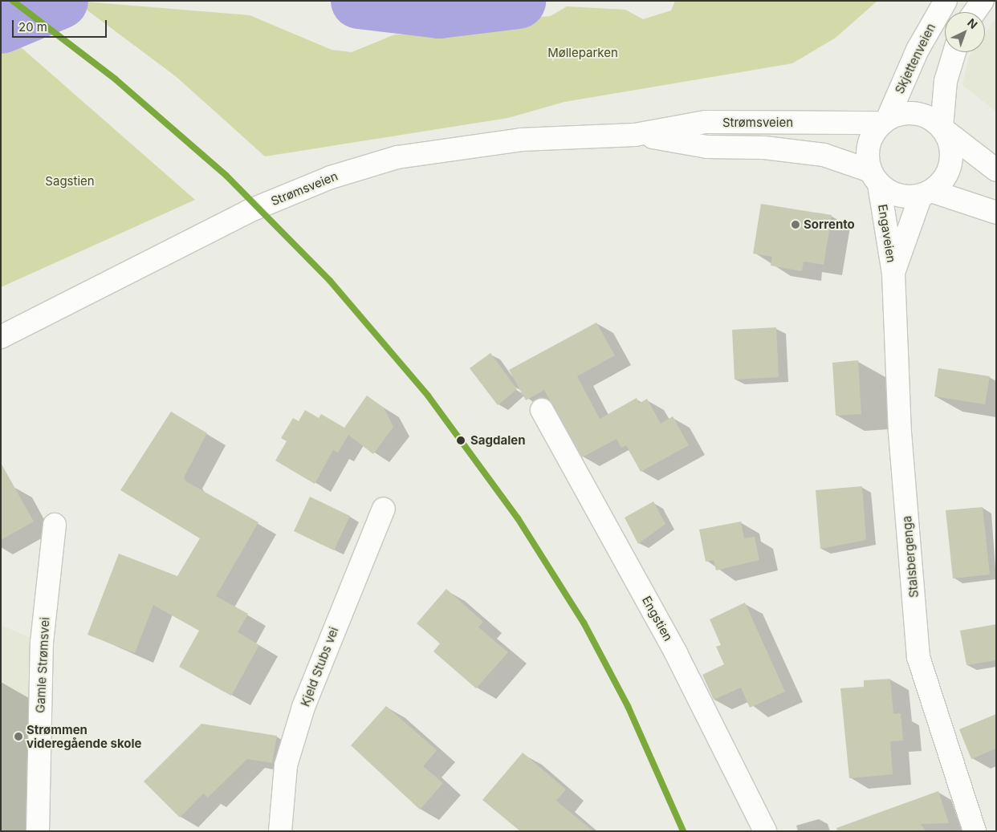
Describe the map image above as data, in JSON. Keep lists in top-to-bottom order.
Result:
{
  "streets": {
    "street": [
      "Skjettenveien",
      "Strømsveien",
      "Engaveien",
      "Stalsbergenga",
      "Engstien",
      "Gamle Strømsvei",
      "Kjeld Stubs vei"
    ]
  },
  "crossings": [
    ["Skjettenveien", "Strømsveien"],
    ["Skjettenveien", "Engaveien"],
    ["Strømsveien", "Engaveien"],
    ["Engaveien", "Stalsbergenga"]
  ],
  "parks": ["Mølleparken", "Sagstien"],
  "places": ["Sorrento", "Sagdalen", "Strømmen videregående skole"],
  "scale_bar": "20 m",
  "north": "top right"
}
